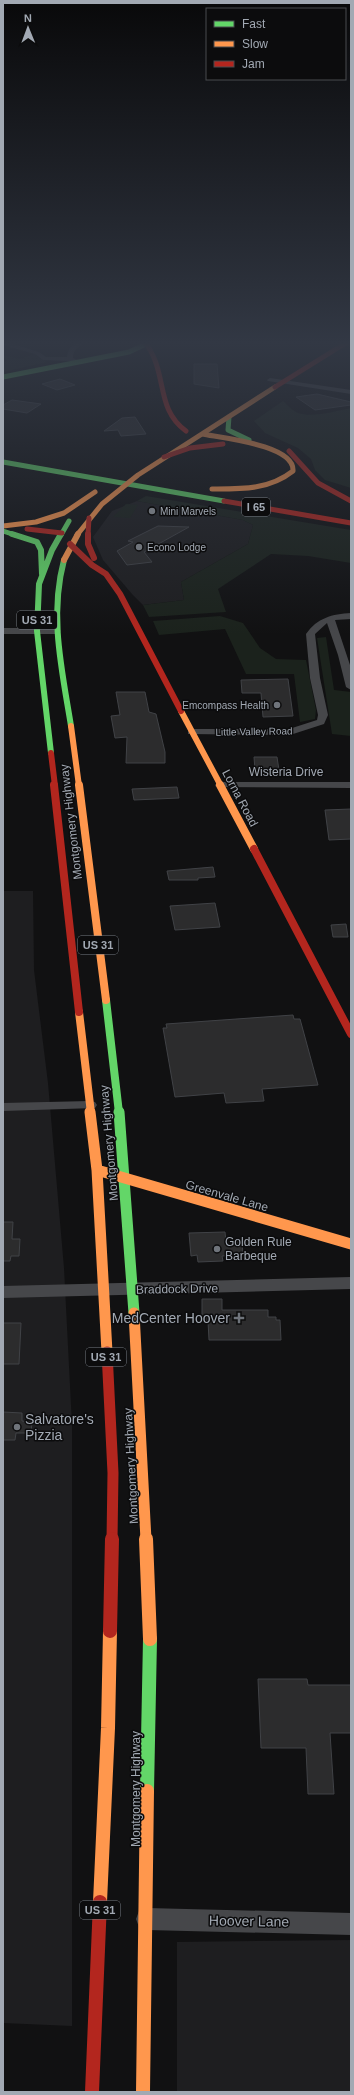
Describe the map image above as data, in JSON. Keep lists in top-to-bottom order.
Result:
{
  "streets": {
    "main road": [
      "I 65",
      "US 31",
      "Lorna Road",
      "Montgomery Highway",
      "Greenvale Lane"
    ],
    "street": [
      "Little Valley Road",
      "Wisteria Drive",
      "Braddock Drive",
      "Hoover Lane"
    ]
  },
  "crossings": [
    ["Little Valley Road", "Lorna Road"],
    ["Wisteria Drive", "Lorna Road"],
    ["Lorna Road", "Montgomery Highway"],
    ["Montgomery Highway", "Greenvale Lane"],
    ["Montgomery Highway", "Braddock Drive"],
    ["Montgomery Highway", "Hoover Lane"]
  ],
  "places": {
    "other": [
      "Mini Marvels",
      "Econo Lodge",
      "Emcompass Health",
      "Golden Rule Barbeque",
      "Salvatore's Pizzia"
    ],
    "health": ["MedCenter Hoover"]
  },
  "legend": ["Fast", "Slow", "Jam"],
  "north": "top"
}
